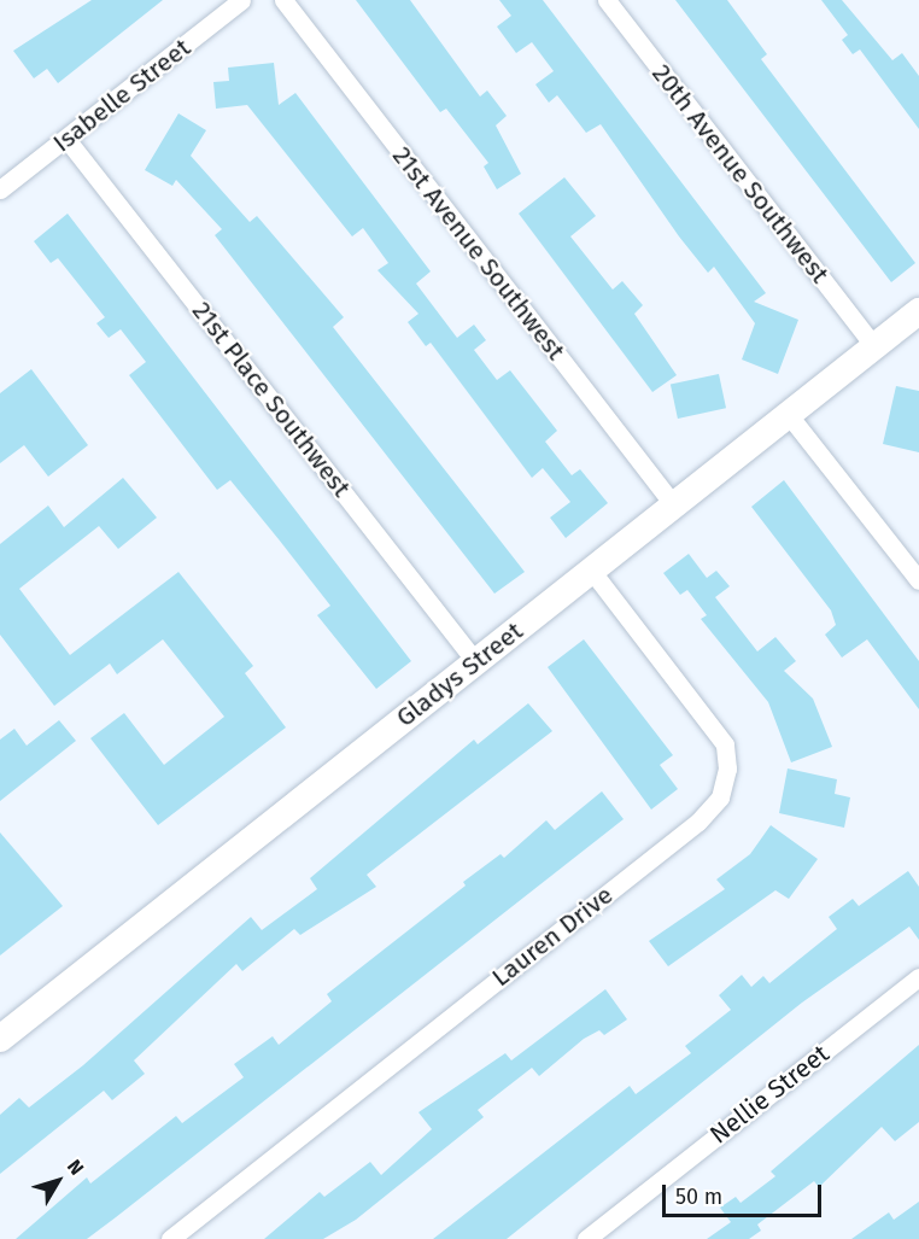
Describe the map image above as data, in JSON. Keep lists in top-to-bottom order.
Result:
{
  "streets": {
    "street": [
      "Isabelle Street",
      "20th Avenue Southwest",
      "21st Avenue Southwest",
      "21st Place Southwest",
      "Gladys Street",
      "Lauren Drive",
      "Nellie Street"
    ]
  },
  "crossings": [
    ["Isabelle Street", "21st Place Southwest"],
    ["20th Avenue Southwest", "Gladys Street"],
    ["21st Avenue Southwest", "Gladys Street"],
    ["21st Place Southwest", "Gladys Street"],
    ["Gladys Street", "Lauren Drive"]
  ],
  "scale_bar": "50 m",
  "north": "top right"
}
